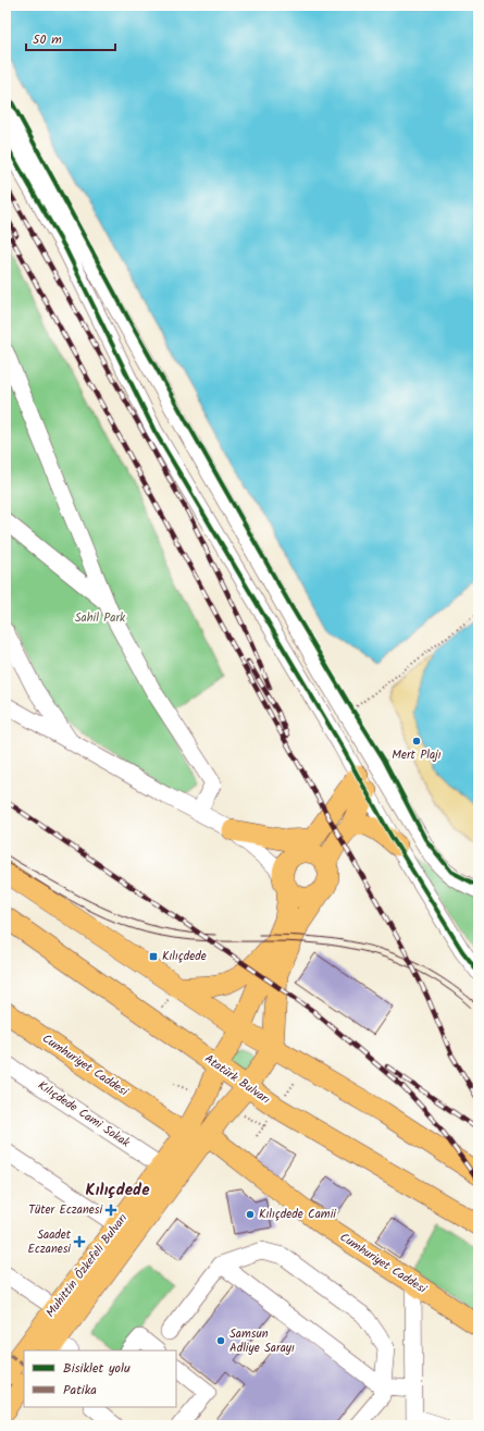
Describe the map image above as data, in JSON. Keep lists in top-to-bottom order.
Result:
{
  "streets": {
    "main road": ["Cumhuriyet Caddesi", "Atatürk Bulvarı", "Muhittin Özkefeli Bulvarı"],
    "street": ["Kılıçdede Cami Sokak"]
  },
  "crossings": [
    ["Cumhuriyet Caddesi", "Muhittin Özkefeli Bulvarı"],
    ["Atatürk Bulvarı", "Muhittin Özkefeli Bulvarı"],
    ["Kılıçdede Cami Sokak", "Muhittin Özkefeli Bulvarı"]
  ],
  "districts": ["Kılıçdede"],
  "parks": ["Sahil Park"],
  "places": {
    "other": ["Mert Plajı", "Kılıçdede Camii", "Samsun Adliye Sarayı"],
    "transit": ["Kılıçdede"],
    "health": ["Tüter Eczanesi", "Saadet Eczanesi"]
  },
  "legend": ["Bisiklet yolu", "Patika"],
  "scale_bar": "50 m"
}
